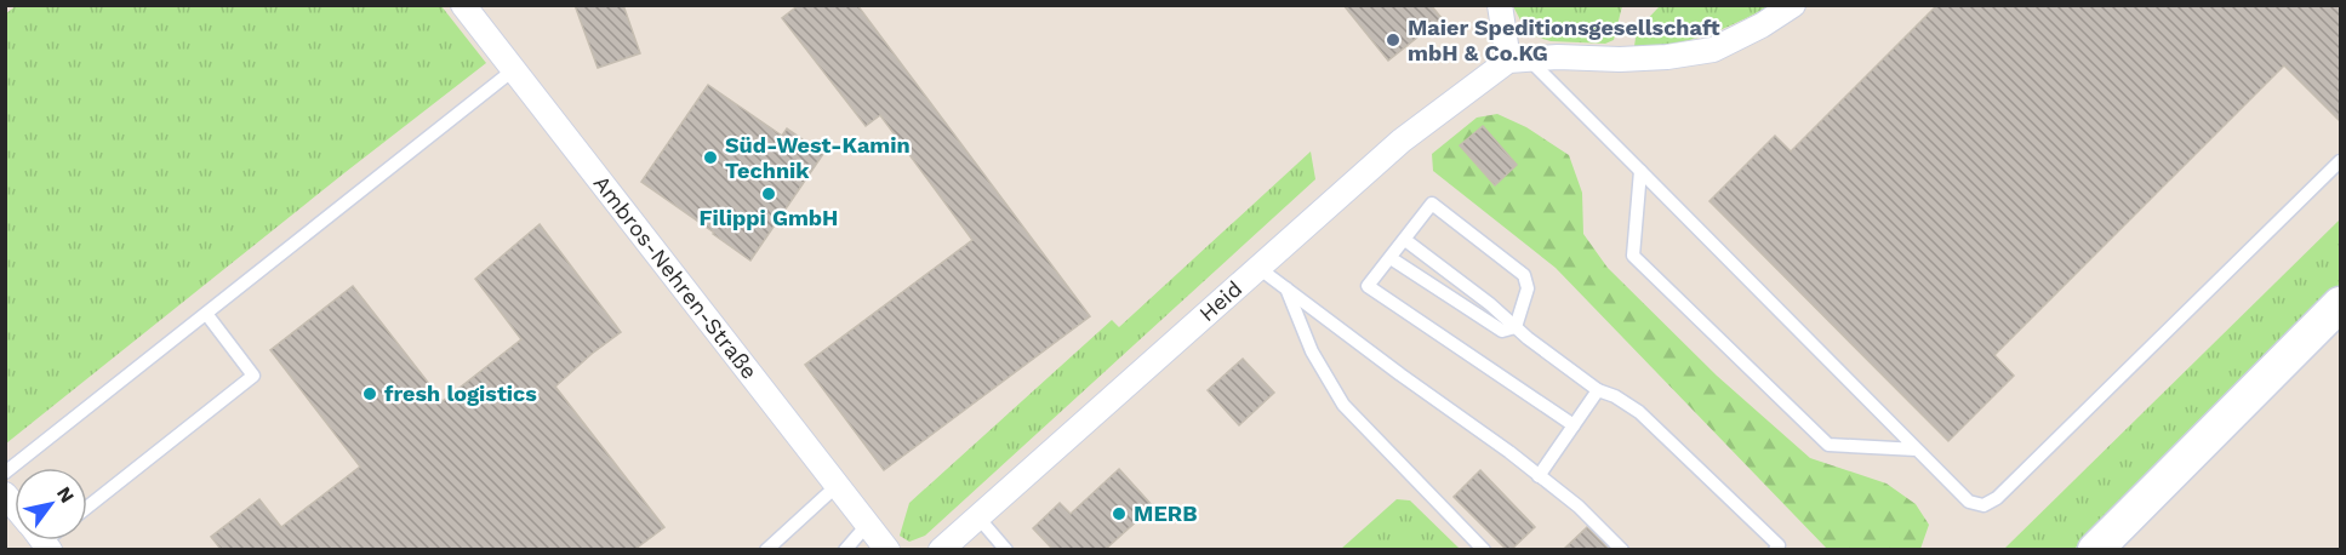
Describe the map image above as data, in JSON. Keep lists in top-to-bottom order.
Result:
{
  "streets": {
    "street": ["Ambros-Nehren-Straße", "Heid"]
  },
  "places": [
    "Maier Speditionsgesellschaft mbH & Co.KG",
    "Süd-West-Kamin Technik",
    "Filippi GmbH",
    "fresh logistics",
    "MERB"
  ],
  "north": "top right"
}
